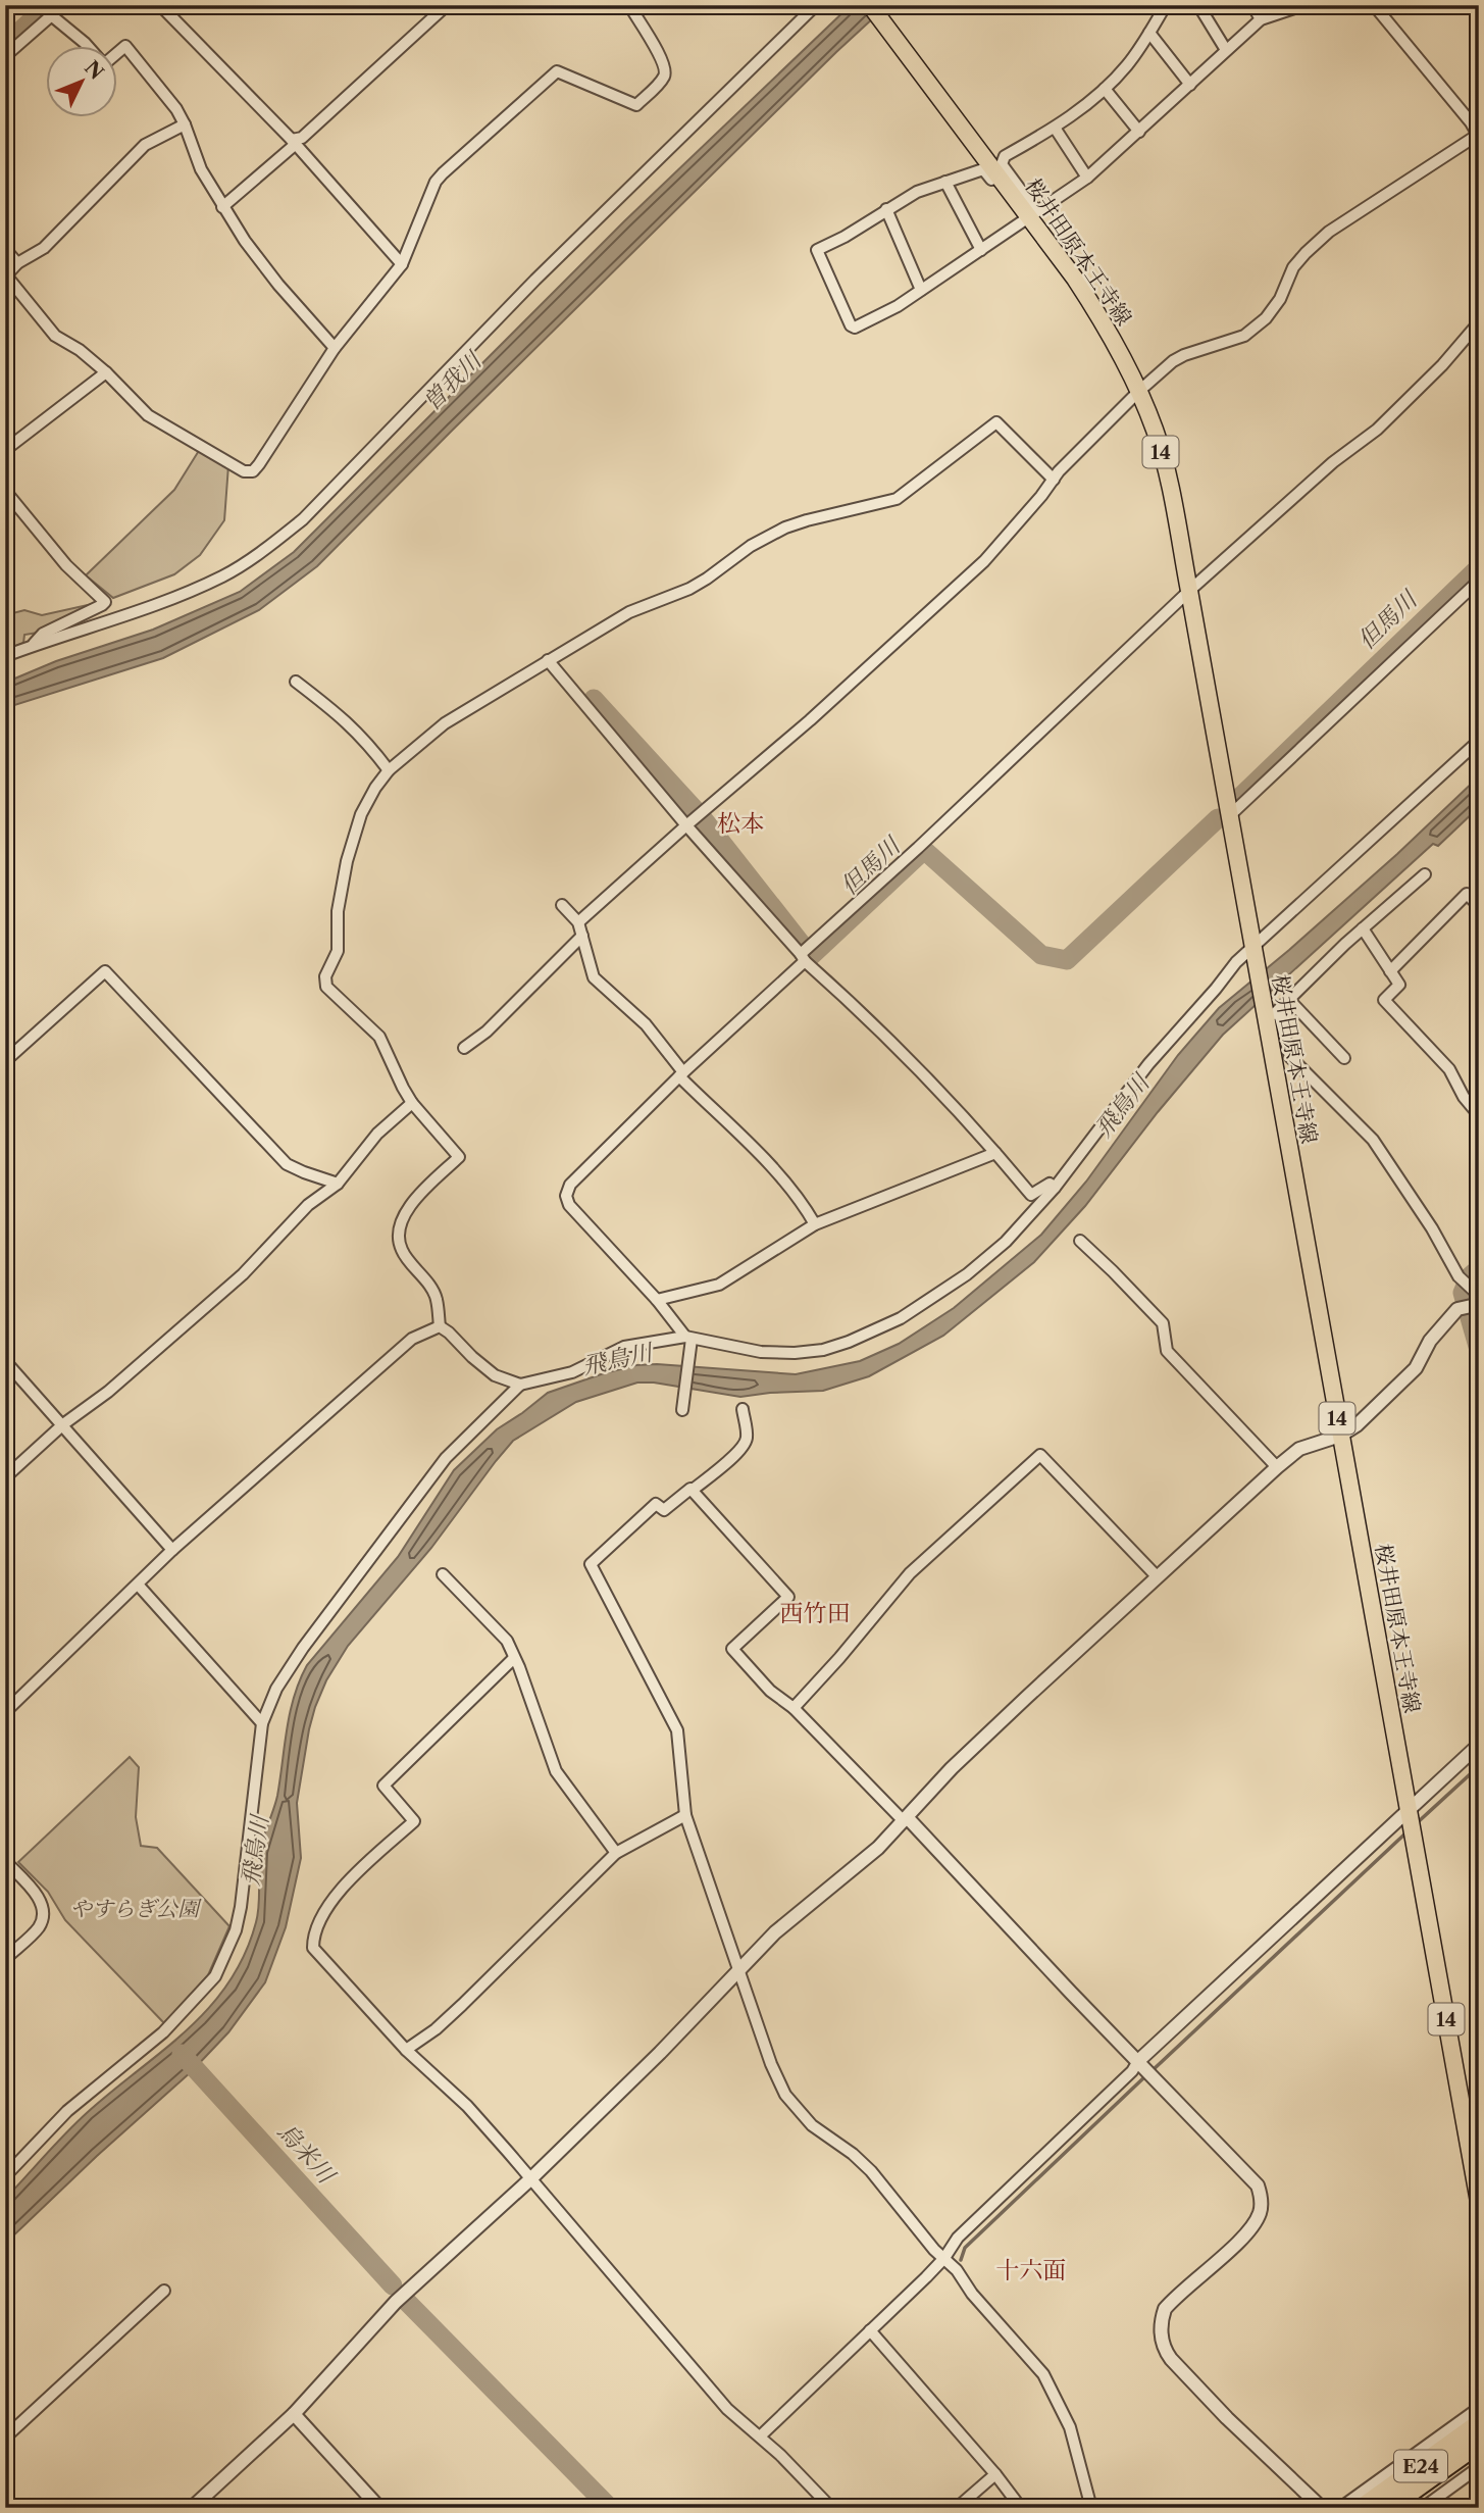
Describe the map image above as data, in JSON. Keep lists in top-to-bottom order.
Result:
{
  "streets": {
    "highway": ["E24"],
    "main road": ["桜井田原本王寺線", "14"]
  },
  "districts": ["松本", "西竹田", "十六面"],
  "water": [
    "曽我川",
    "但馬川",
    "飛鳥川",
    "烏米川"
  ],
  "parks": ["やすらぎ公園"],
  "north": "top right"
}
